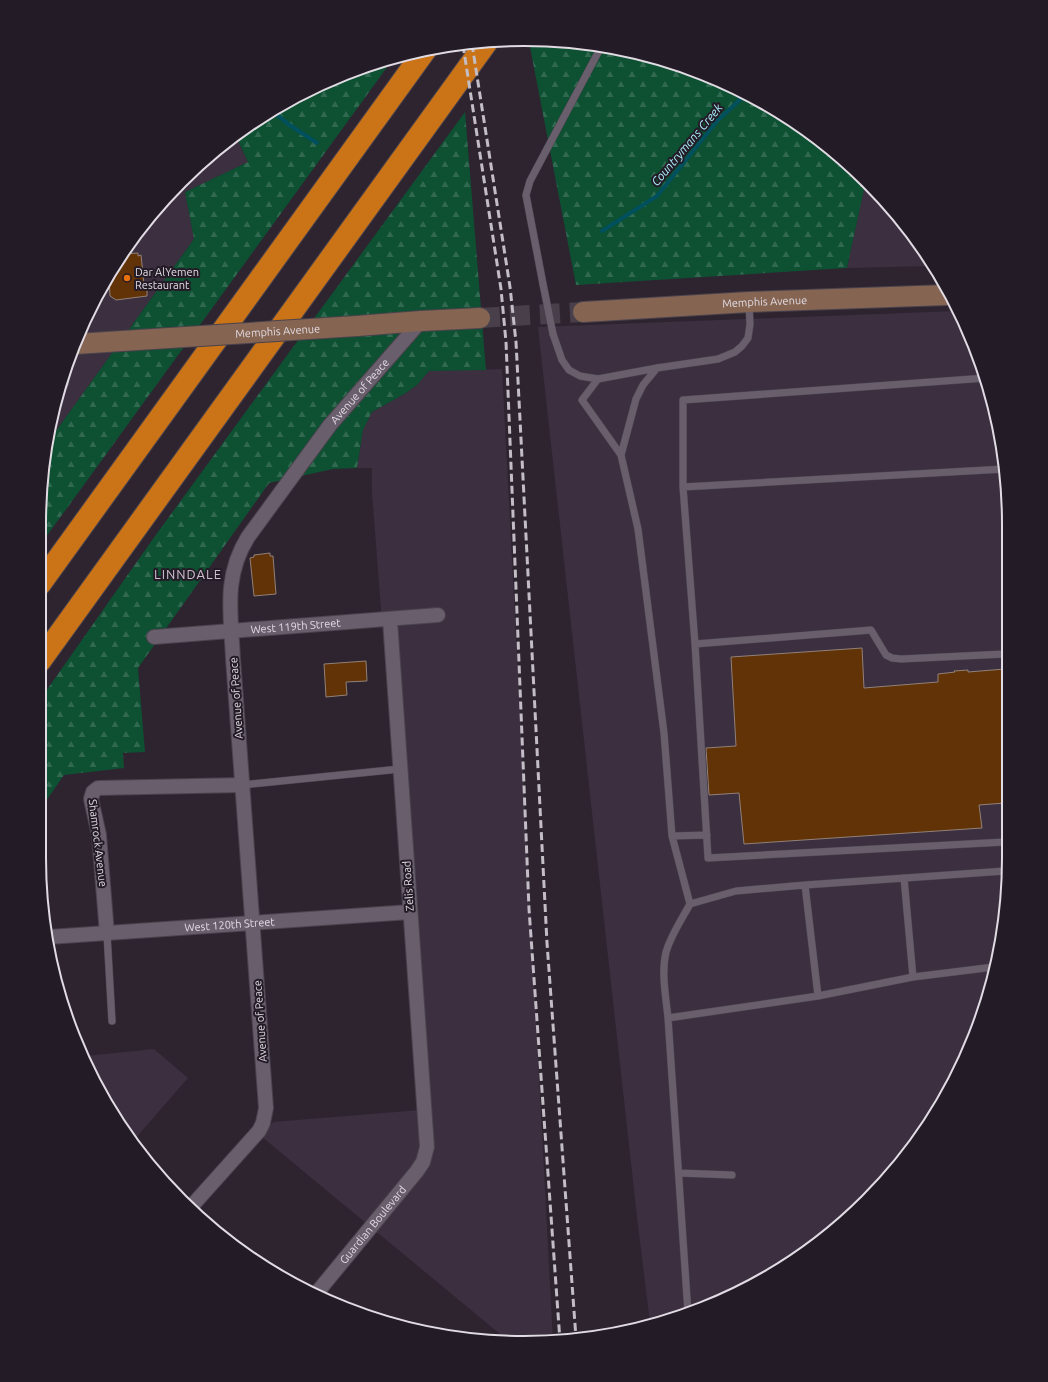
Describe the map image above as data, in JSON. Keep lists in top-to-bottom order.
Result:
{
  "streets": {
    "main road": ["Memphis Avenue"],
    "street": [
      "Avenue of Peace",
      "West 119th Street",
      "Shamrock Avenue",
      "Zelis Road",
      "West 120th Street",
      "Guardian Boulevard"
    ]
  },
  "crossings": [
    ["Memphis Avenue", "Avenue of Peace"],
    ["Avenue of Peace", "West 119th Street"],
    ["Avenue of Peace", "Shamrock Avenue"],
    ["Avenue of Peace", "West 120th Street"],
    ["West 119th Street", "Zelis Road"],
    ["Shamrock Avenue", "West 120th Street"],
    ["Zelis Road", "West 120th Street"],
    ["Zelis Road", "Guardian Boulevard"]
  ],
  "districts": ["LINNDALE"],
  "water": ["Countrymans Creek"],
  "places": ["Dar AlYemen Restaurant"]
}
